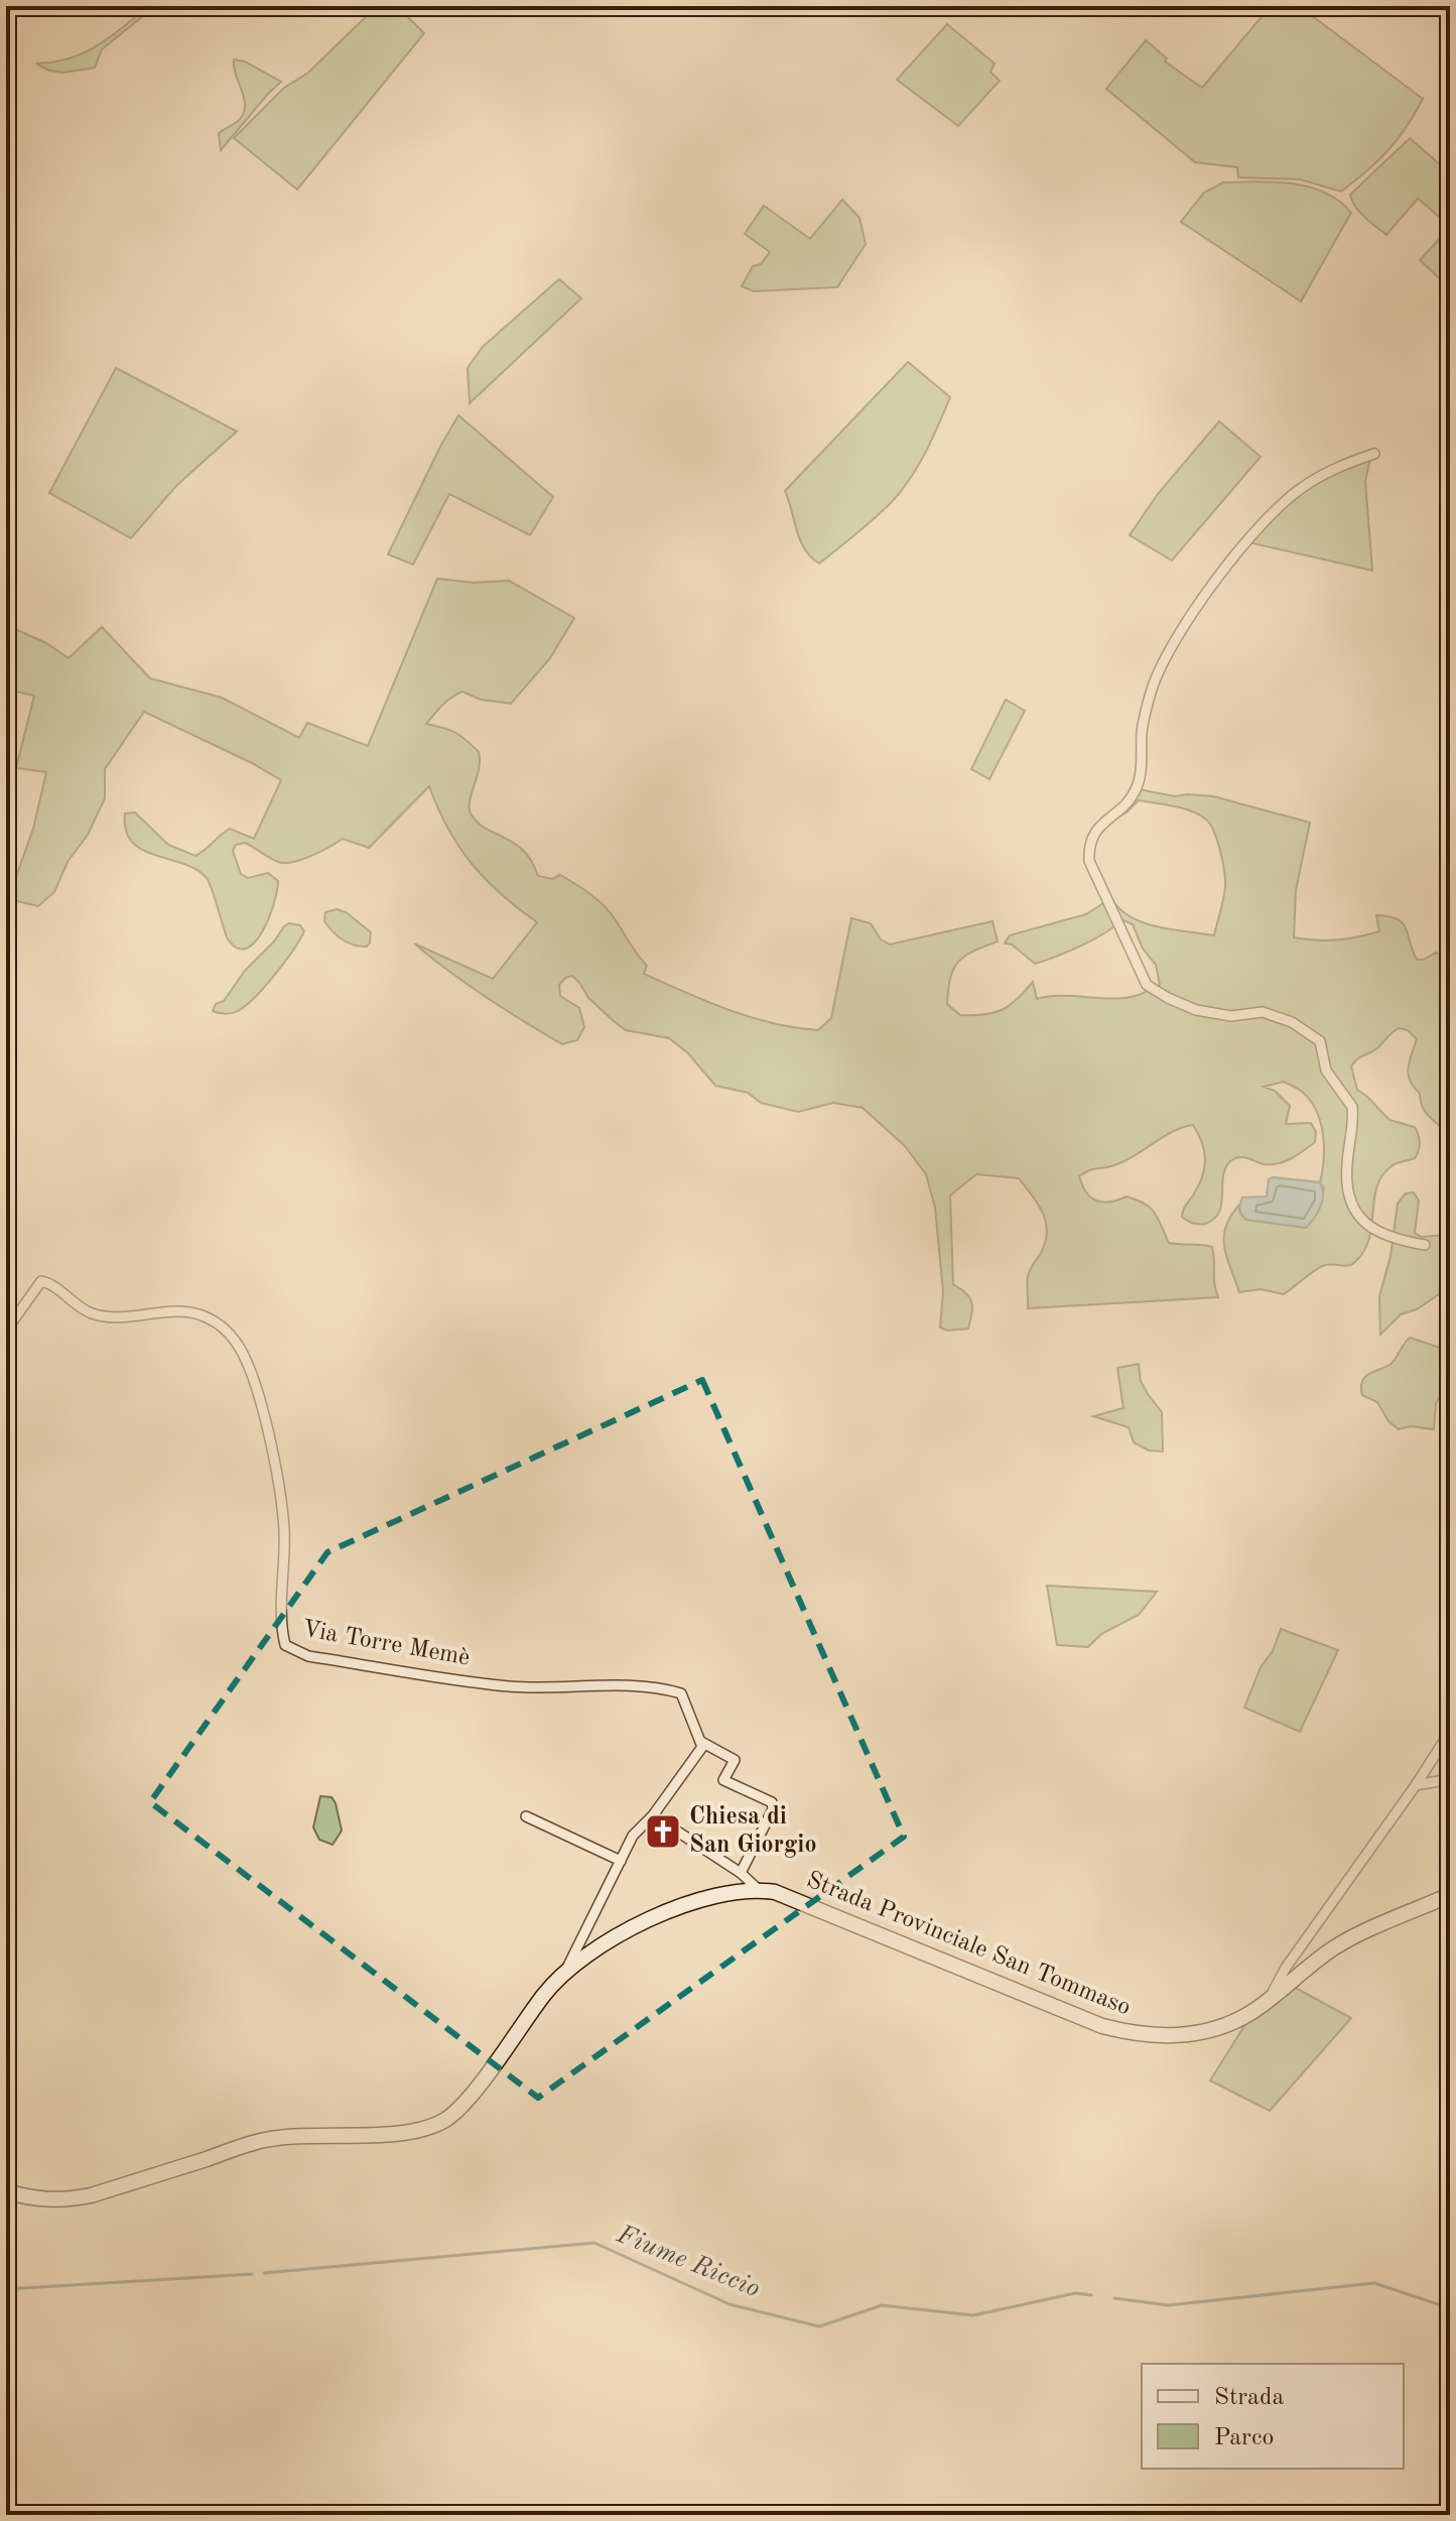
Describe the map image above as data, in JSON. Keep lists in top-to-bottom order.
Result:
{
  "streets": {
    "street": ["Via Torre Memè", "Strada Provinciale San Tommaso"]
  },
  "water": ["Fiume Riccio"],
  "places": {
    "church": ["Chiesa di San Giorgio"]
  },
  "legend": ["Strada", "Parco"]
}
